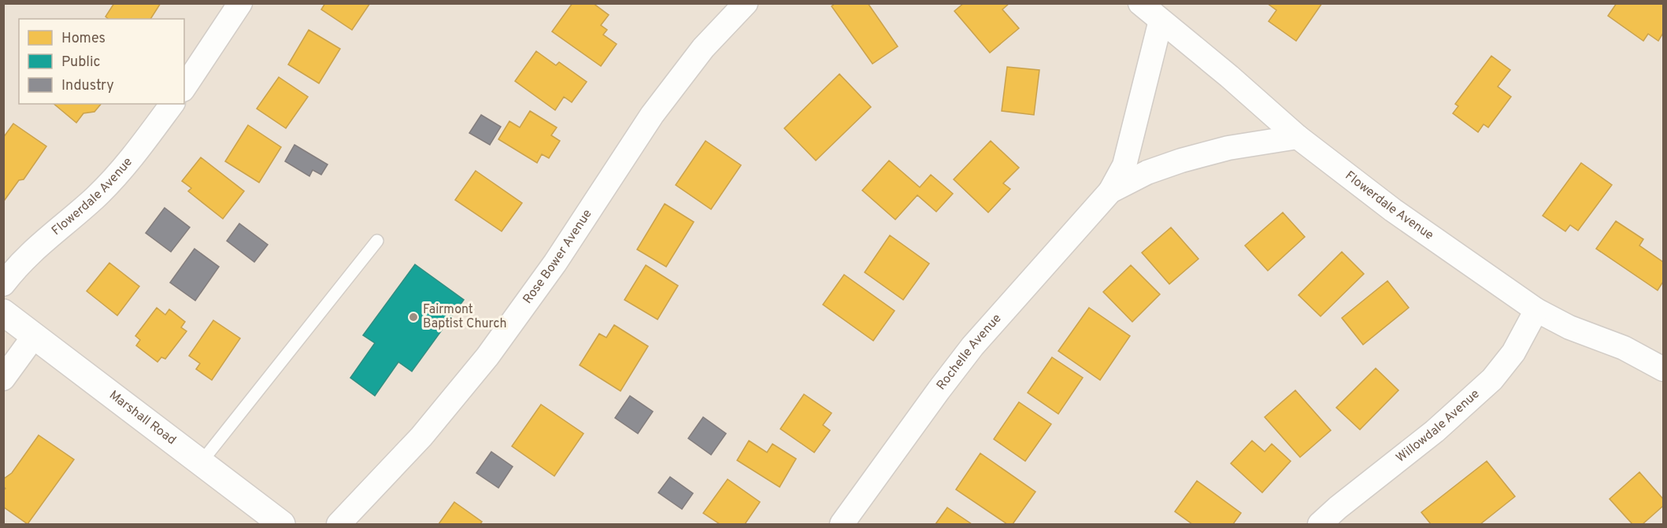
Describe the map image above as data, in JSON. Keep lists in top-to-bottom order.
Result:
{
  "streets": {
    "street": [
      "Flowerdale Avenue",
      "Rose Bower Avenue",
      "Rochelle Avenue",
      "Marshall Road",
      "Willowdale Avenue"
    ]
  },
  "crossings": [
    ["Flowerdale Avenue", "Rochelle Avenue"],
    ["Flowerdale Avenue", "Willowdale Avenue"]
  ],
  "places": ["Fairmont Baptist Church"],
  "legend": ["Homes", "Public", "Industry"]
}
